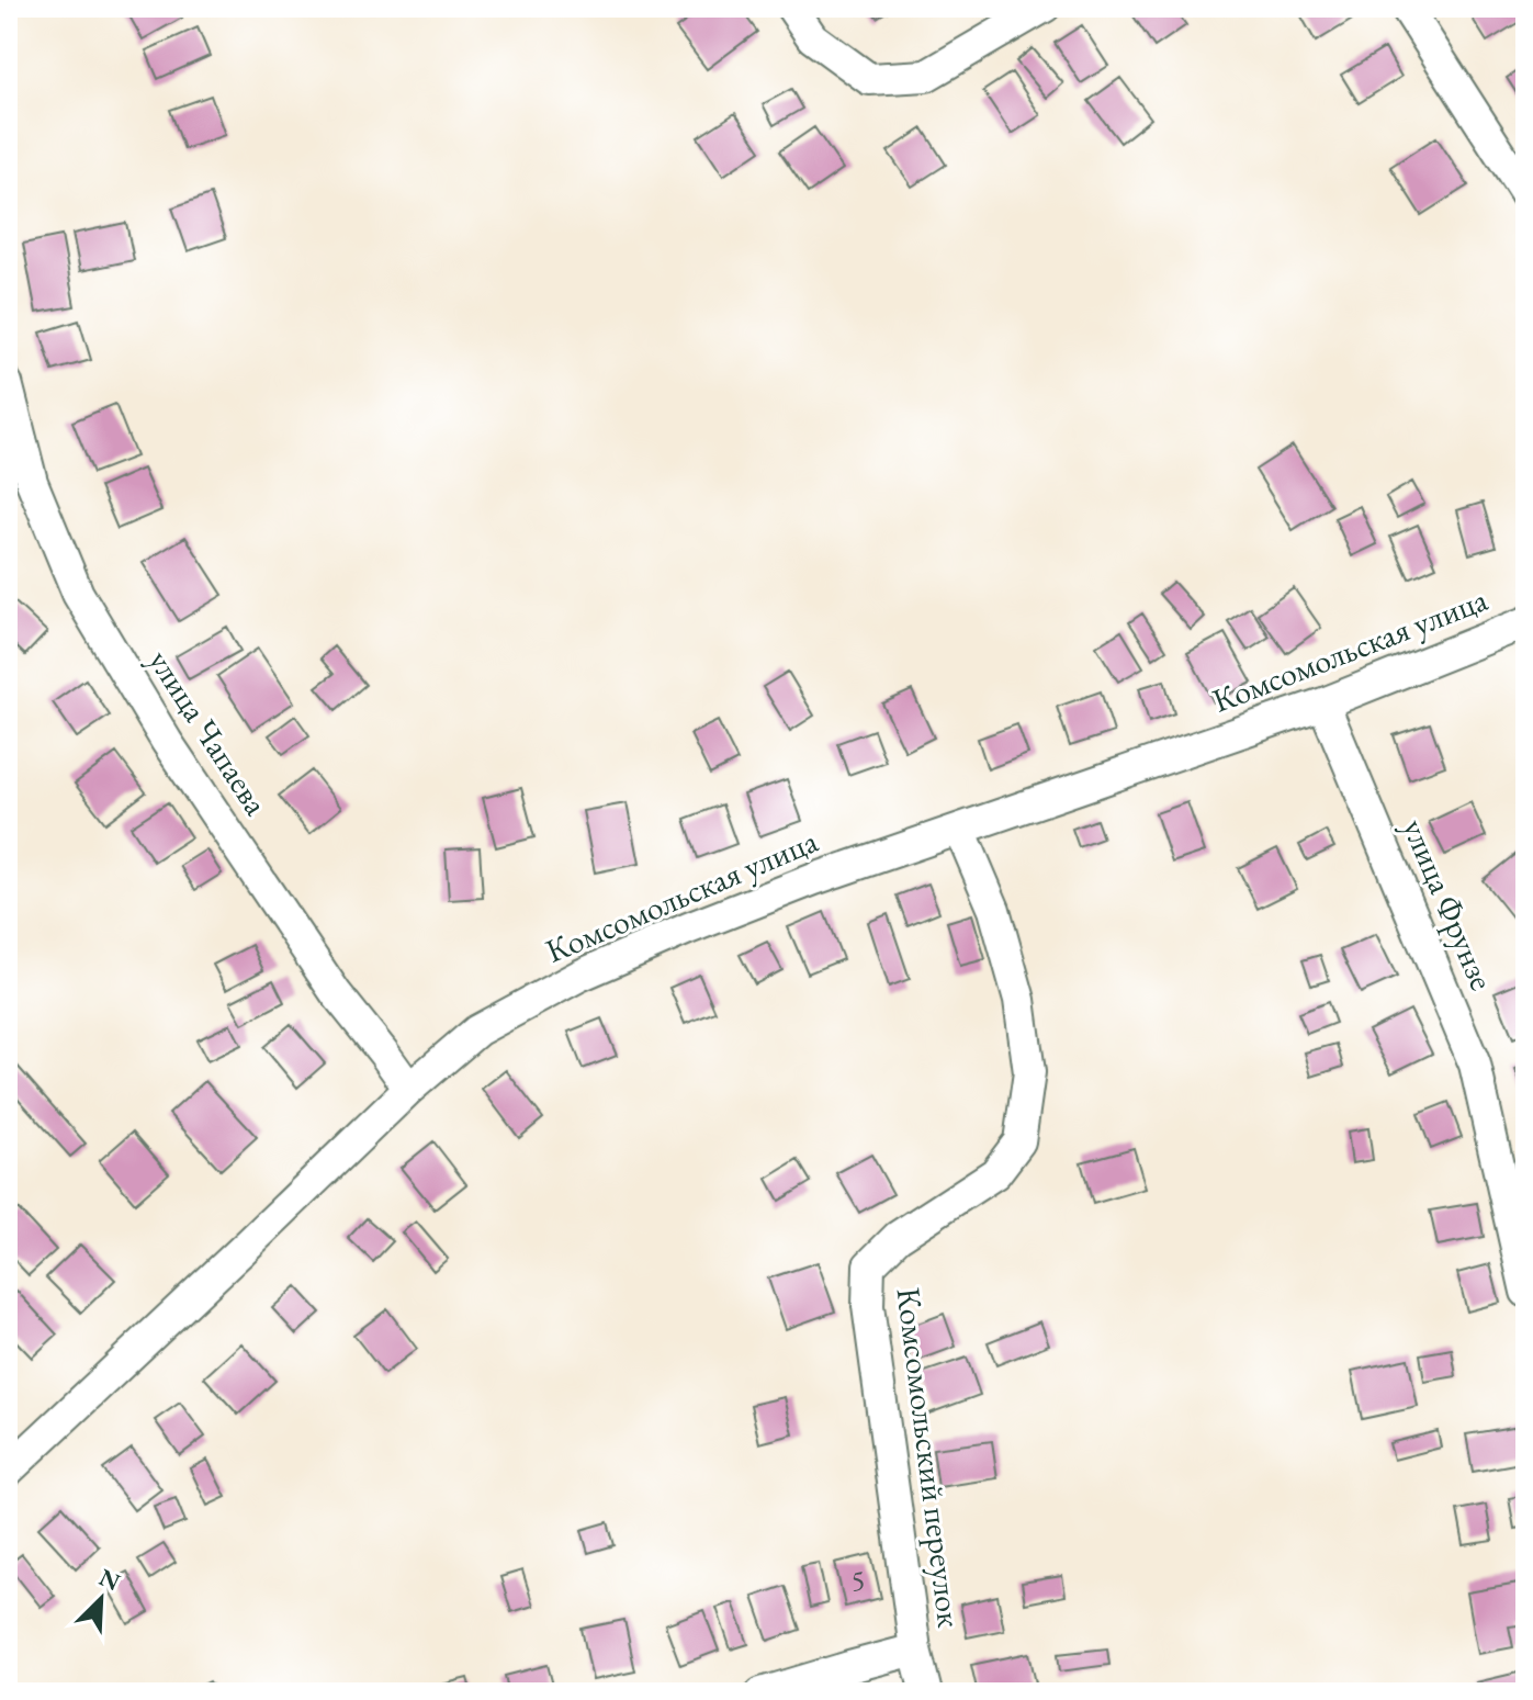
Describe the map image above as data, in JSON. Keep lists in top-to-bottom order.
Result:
{
  "streets": {
    "street": [
      "Комсомольская улица",
      "улица Чапаева",
      "улица Фрунзе",
      "Комсомольский переулок"
    ]
  },
  "crossings": [
    ["Комсомольская улица", "улица Чапаева"],
    ["Комсомольская улица", "улица Фрунзе"],
    ["Комсомольская улица", "Комсомольский переулок"]
  ],
  "house_numbers": ["5"],
  "north": "top right"
}
